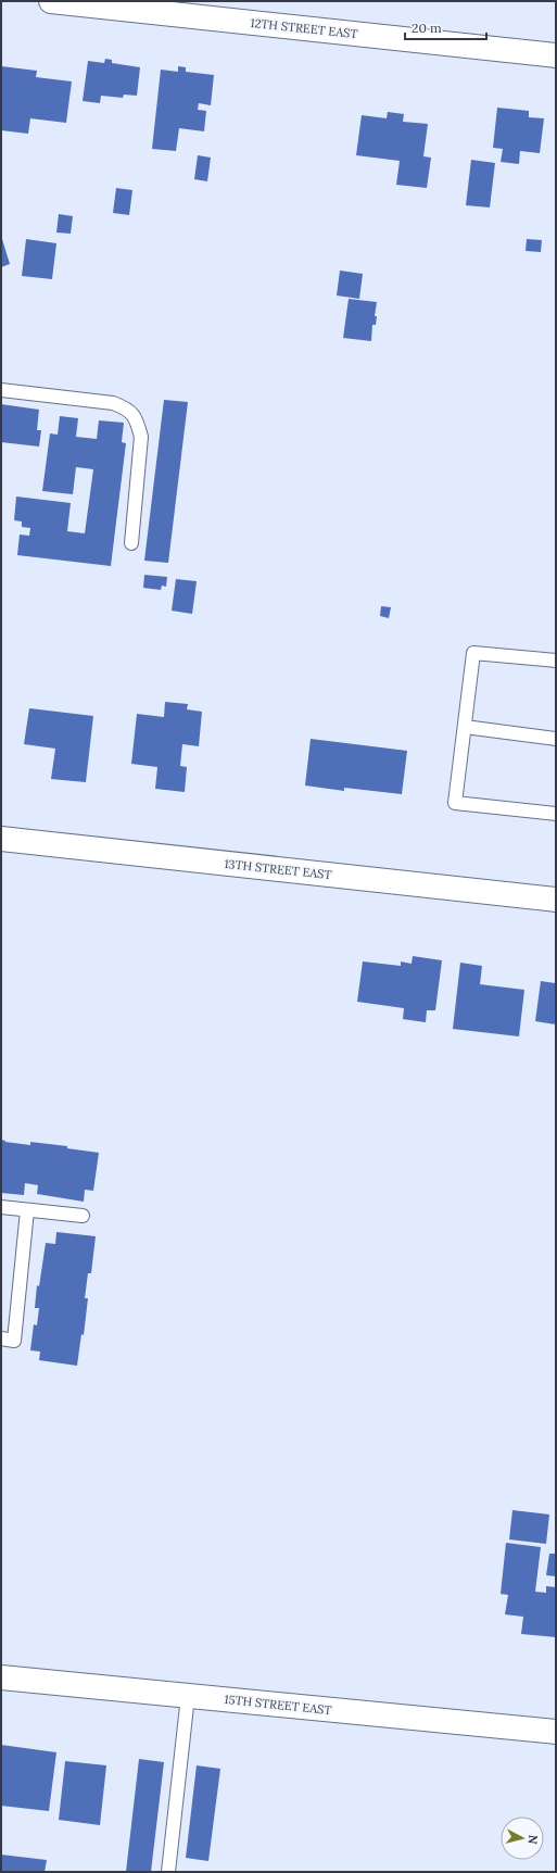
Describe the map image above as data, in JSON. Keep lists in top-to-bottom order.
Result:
{
  "streets": {
    "street": ["12TH STREET EAST", "13TH STREET EAST", "15TH STREET EAST"]
  },
  "scale_bar": "20 m",
  "north": "right"
}
